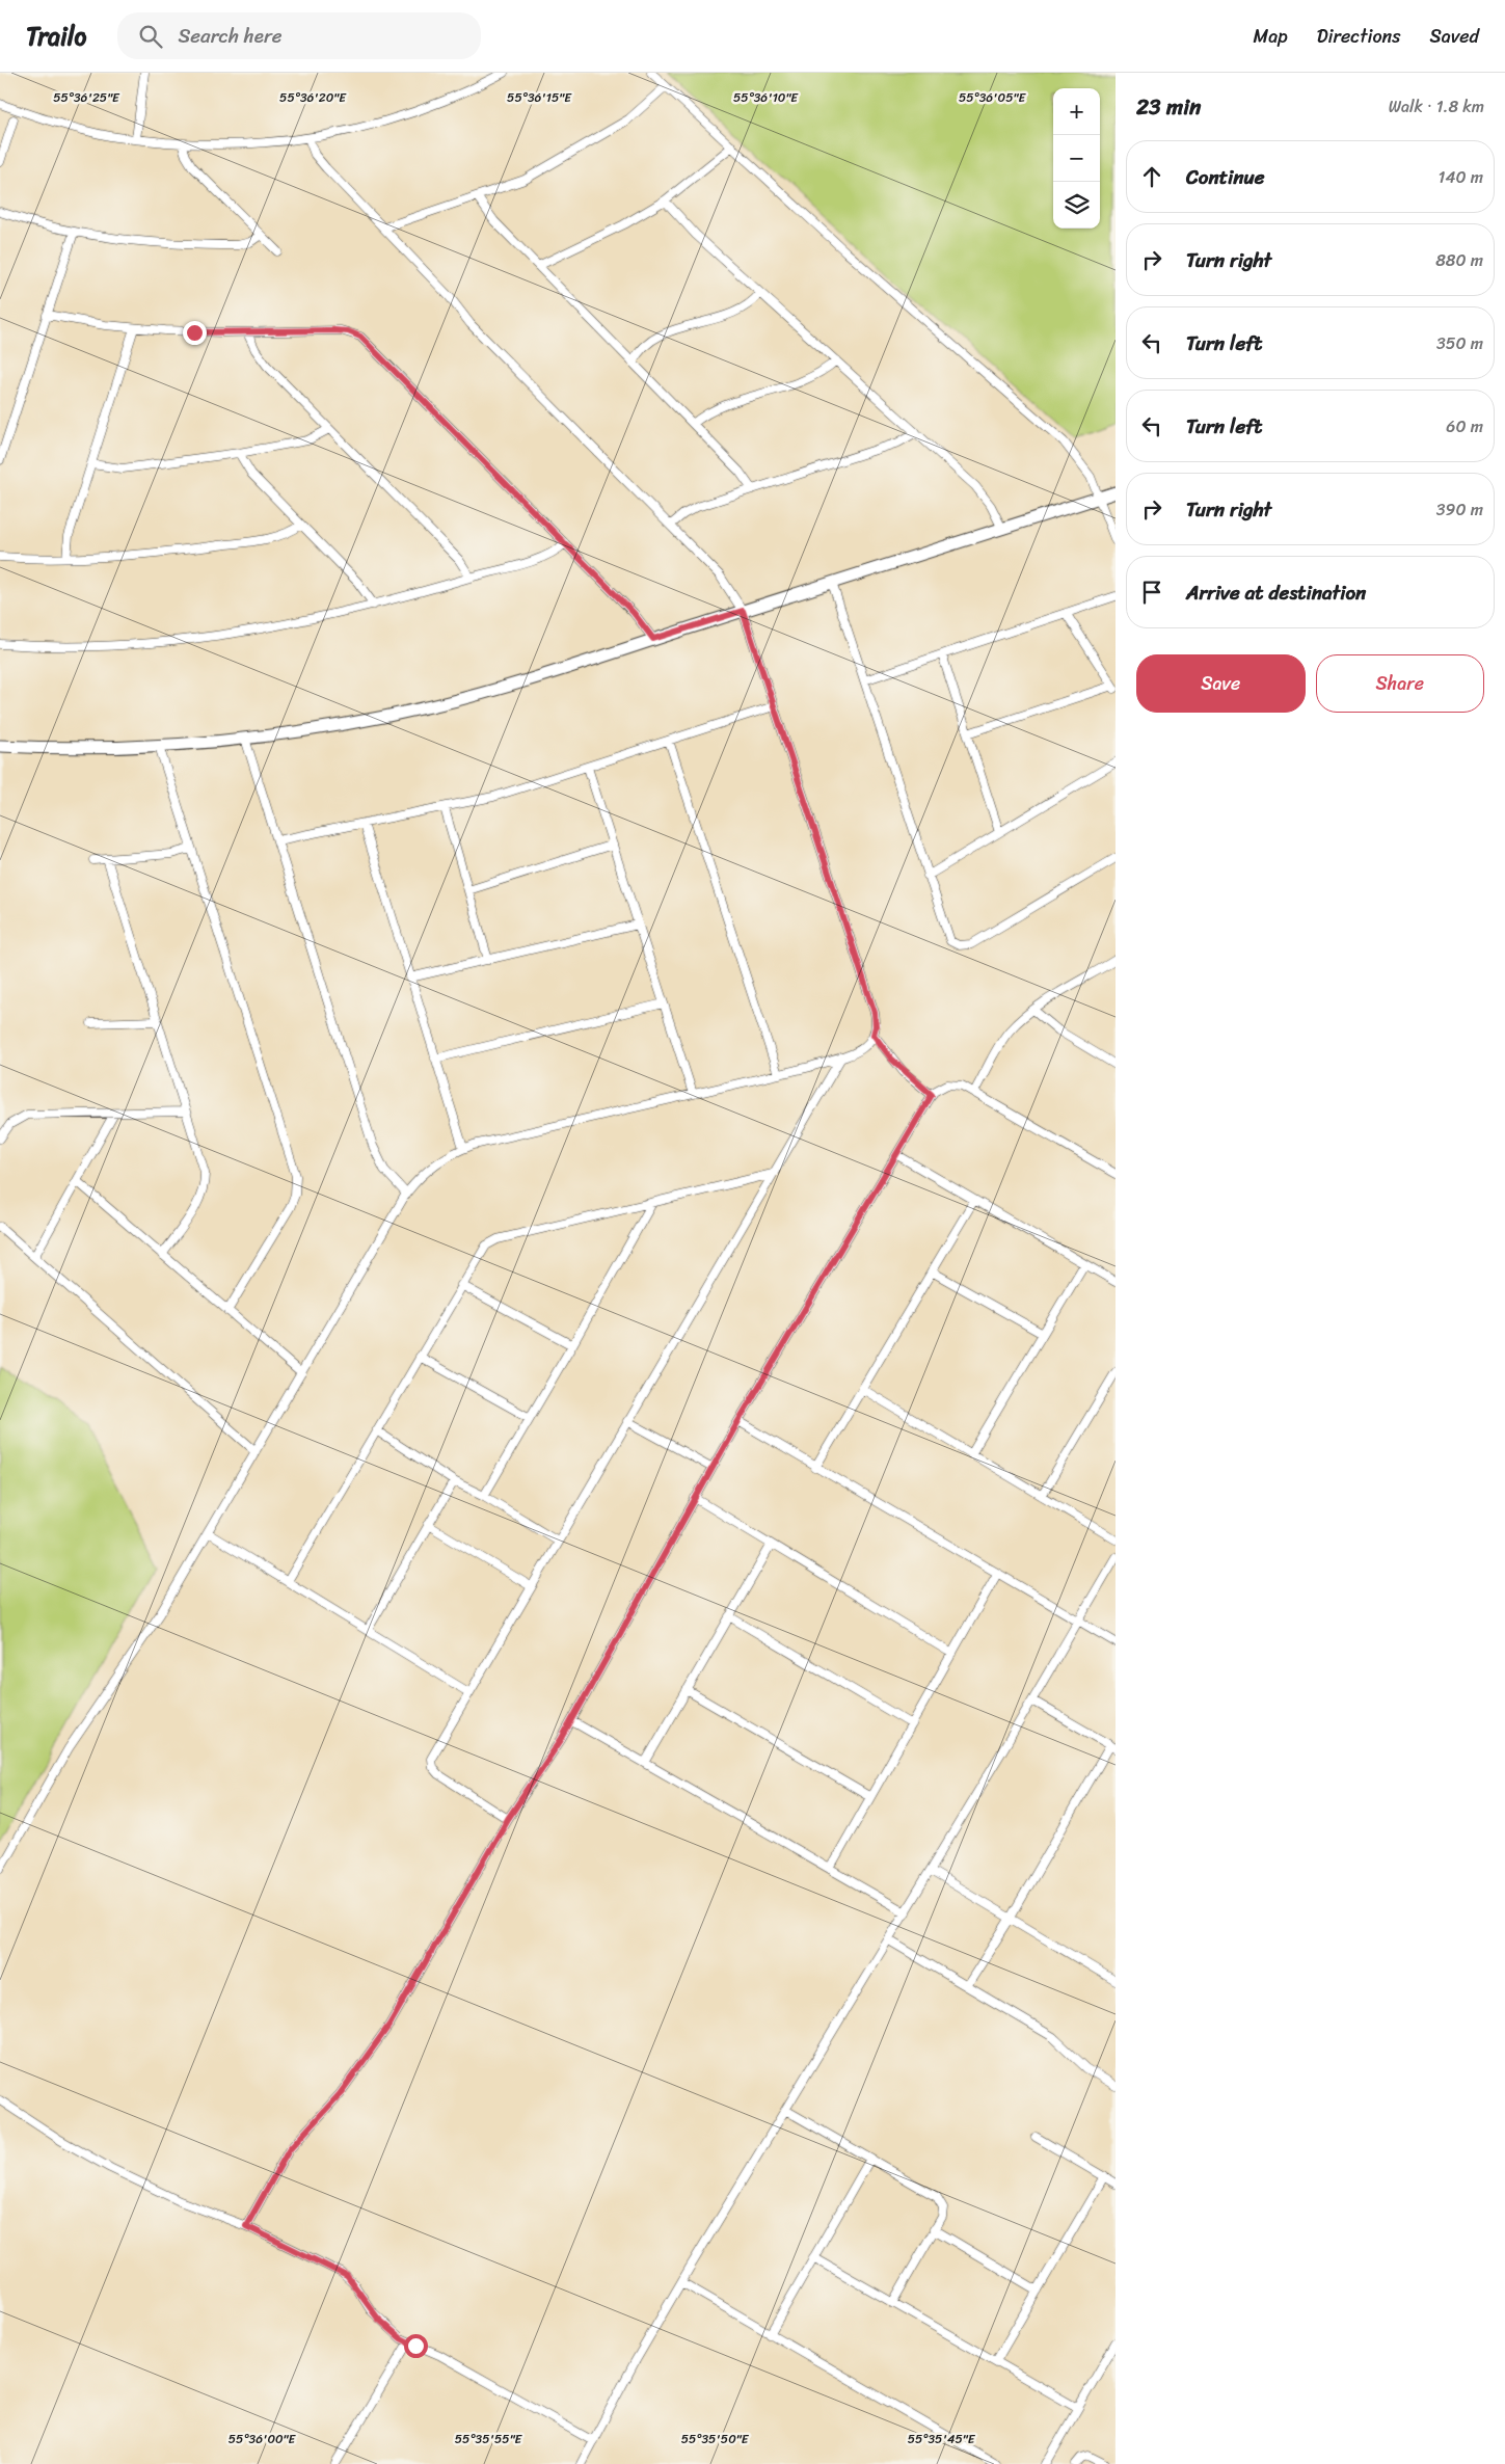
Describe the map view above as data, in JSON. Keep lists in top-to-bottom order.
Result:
{
  "page": {
    "header": "Trailo",
    "search": "Search here",
    "nav": ["Map", "Directions", "Saved"],
    "heading": ["23 min", "Walk · 1.8 km"],
    "map_buttons": ["+", "−"],
    "list": [
      ["Continue", "140 m"],
      ["Turn right", "880 m"],
      ["Turn left", "350 m"],
      ["Turn left", "60 m"],
      ["Turn right", "390 m"],
      "Arrive at destination"
    ],
    "buttons": ["Save", "Share"]
  },
  "coordinates": [
    "55°36'15\"E",
    "55°36'25\"E",
    "55°36'20\"E",
    "55°36'10\"E",
    "55°36'05\"E",
    "55°36'00\"E",
    "55°35'55\"E",
    "55°35'50\"E",
    "55°35'45\"E"
  ]
}
